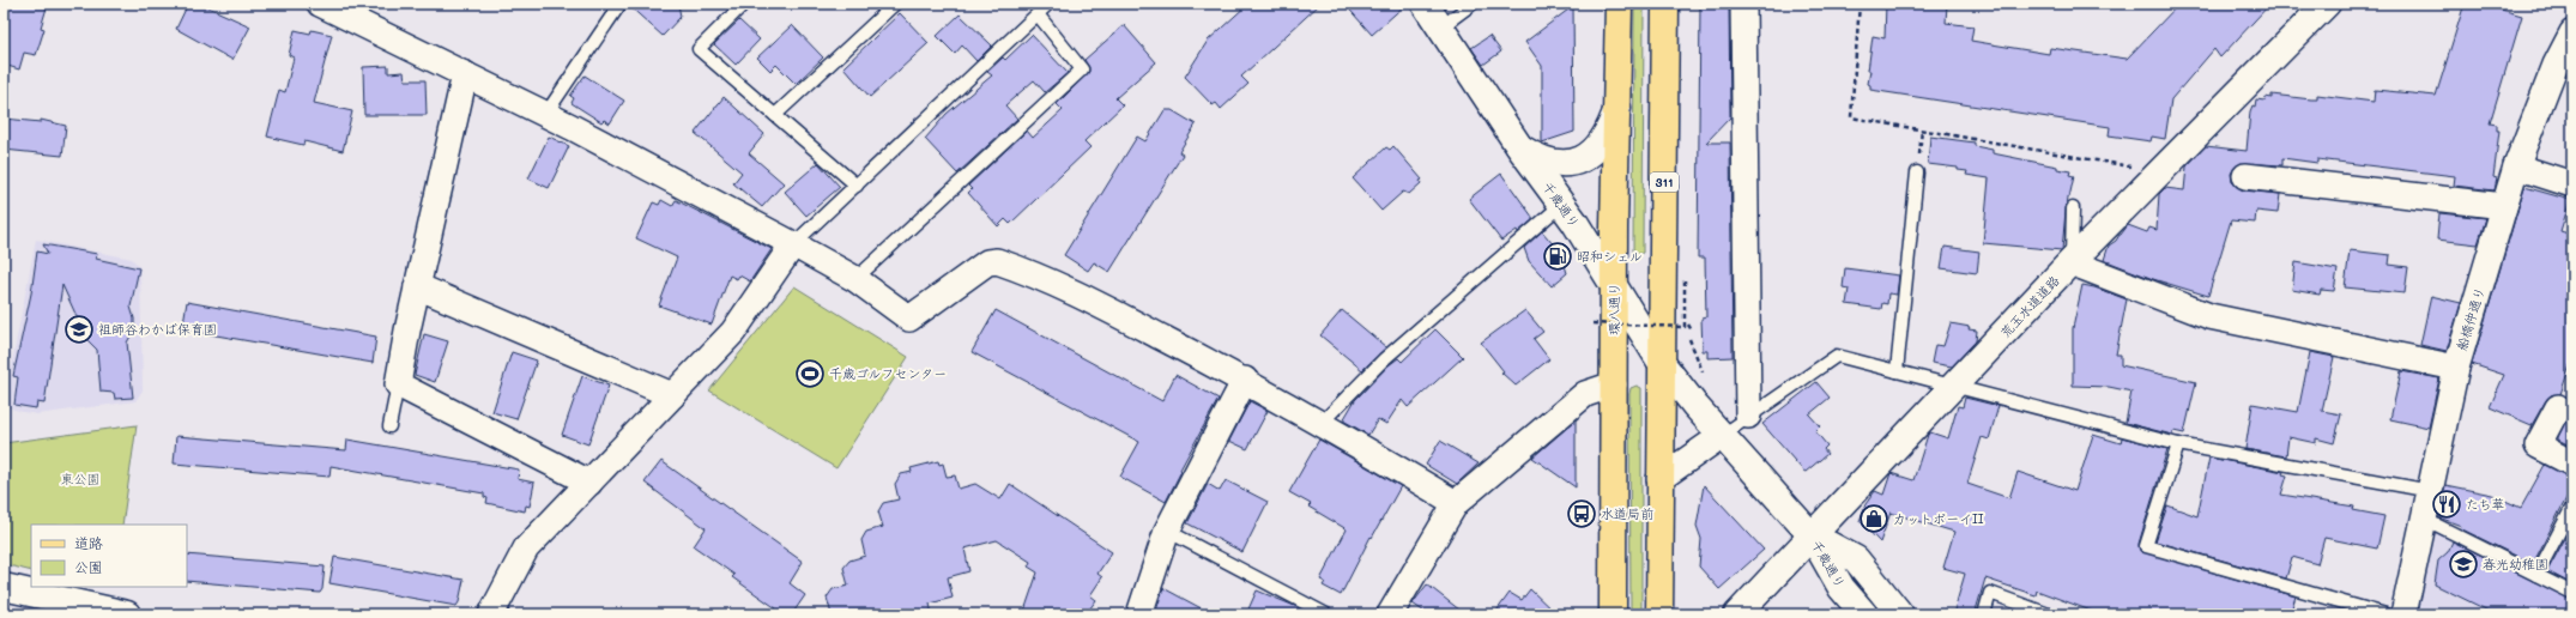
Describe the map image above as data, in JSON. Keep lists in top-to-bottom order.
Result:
{
  "streets": {
    "main road": ["311", "環八通り"],
    "street": ["千歳通り", "荒玉水道道路", "船橋仲通り"]
  },
  "crossings": [
    ["311", "千歳通り"],
    ["千歳通り", "荒玉水道道路"],
    ["千歳通り", "環八通り"]
  ],
  "parks": ["東公園"],
  "places": {
    "fuel station": ["昭和シェル"],
    "school or university": ["祖師谷わかば保育園", "春光幼稚園"],
    "sports": ["千歳ゴルフセンター"],
    "restaurant": ["たち華"],
    "bus stop": ["水道局前"],
    "shop": ["カットボーイII"]
  },
  "legend": ["道路", "公園"]
}
